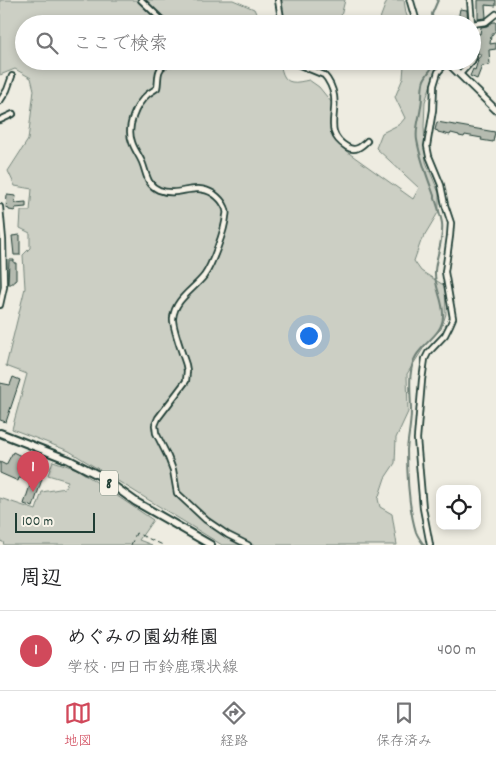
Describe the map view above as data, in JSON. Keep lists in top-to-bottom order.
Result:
{
  "streets": {
    "main road": ["8"]
  },
  "scale_bar": "100 m",
  "page": {
    "search": "ここで検索",
    "pins": "1",
    "scale": "100 m",
    "heading": "周辺",
    "list": [
      {
        "mark": "1",
        "name": "めぐみの園幼稚園",
        "note": "学校 · 四日市鈴鹿環状線",
        "value": "400 m"
      }
    ],
    "nav": ["地図", "経路", "保存済み"]
  }
}
